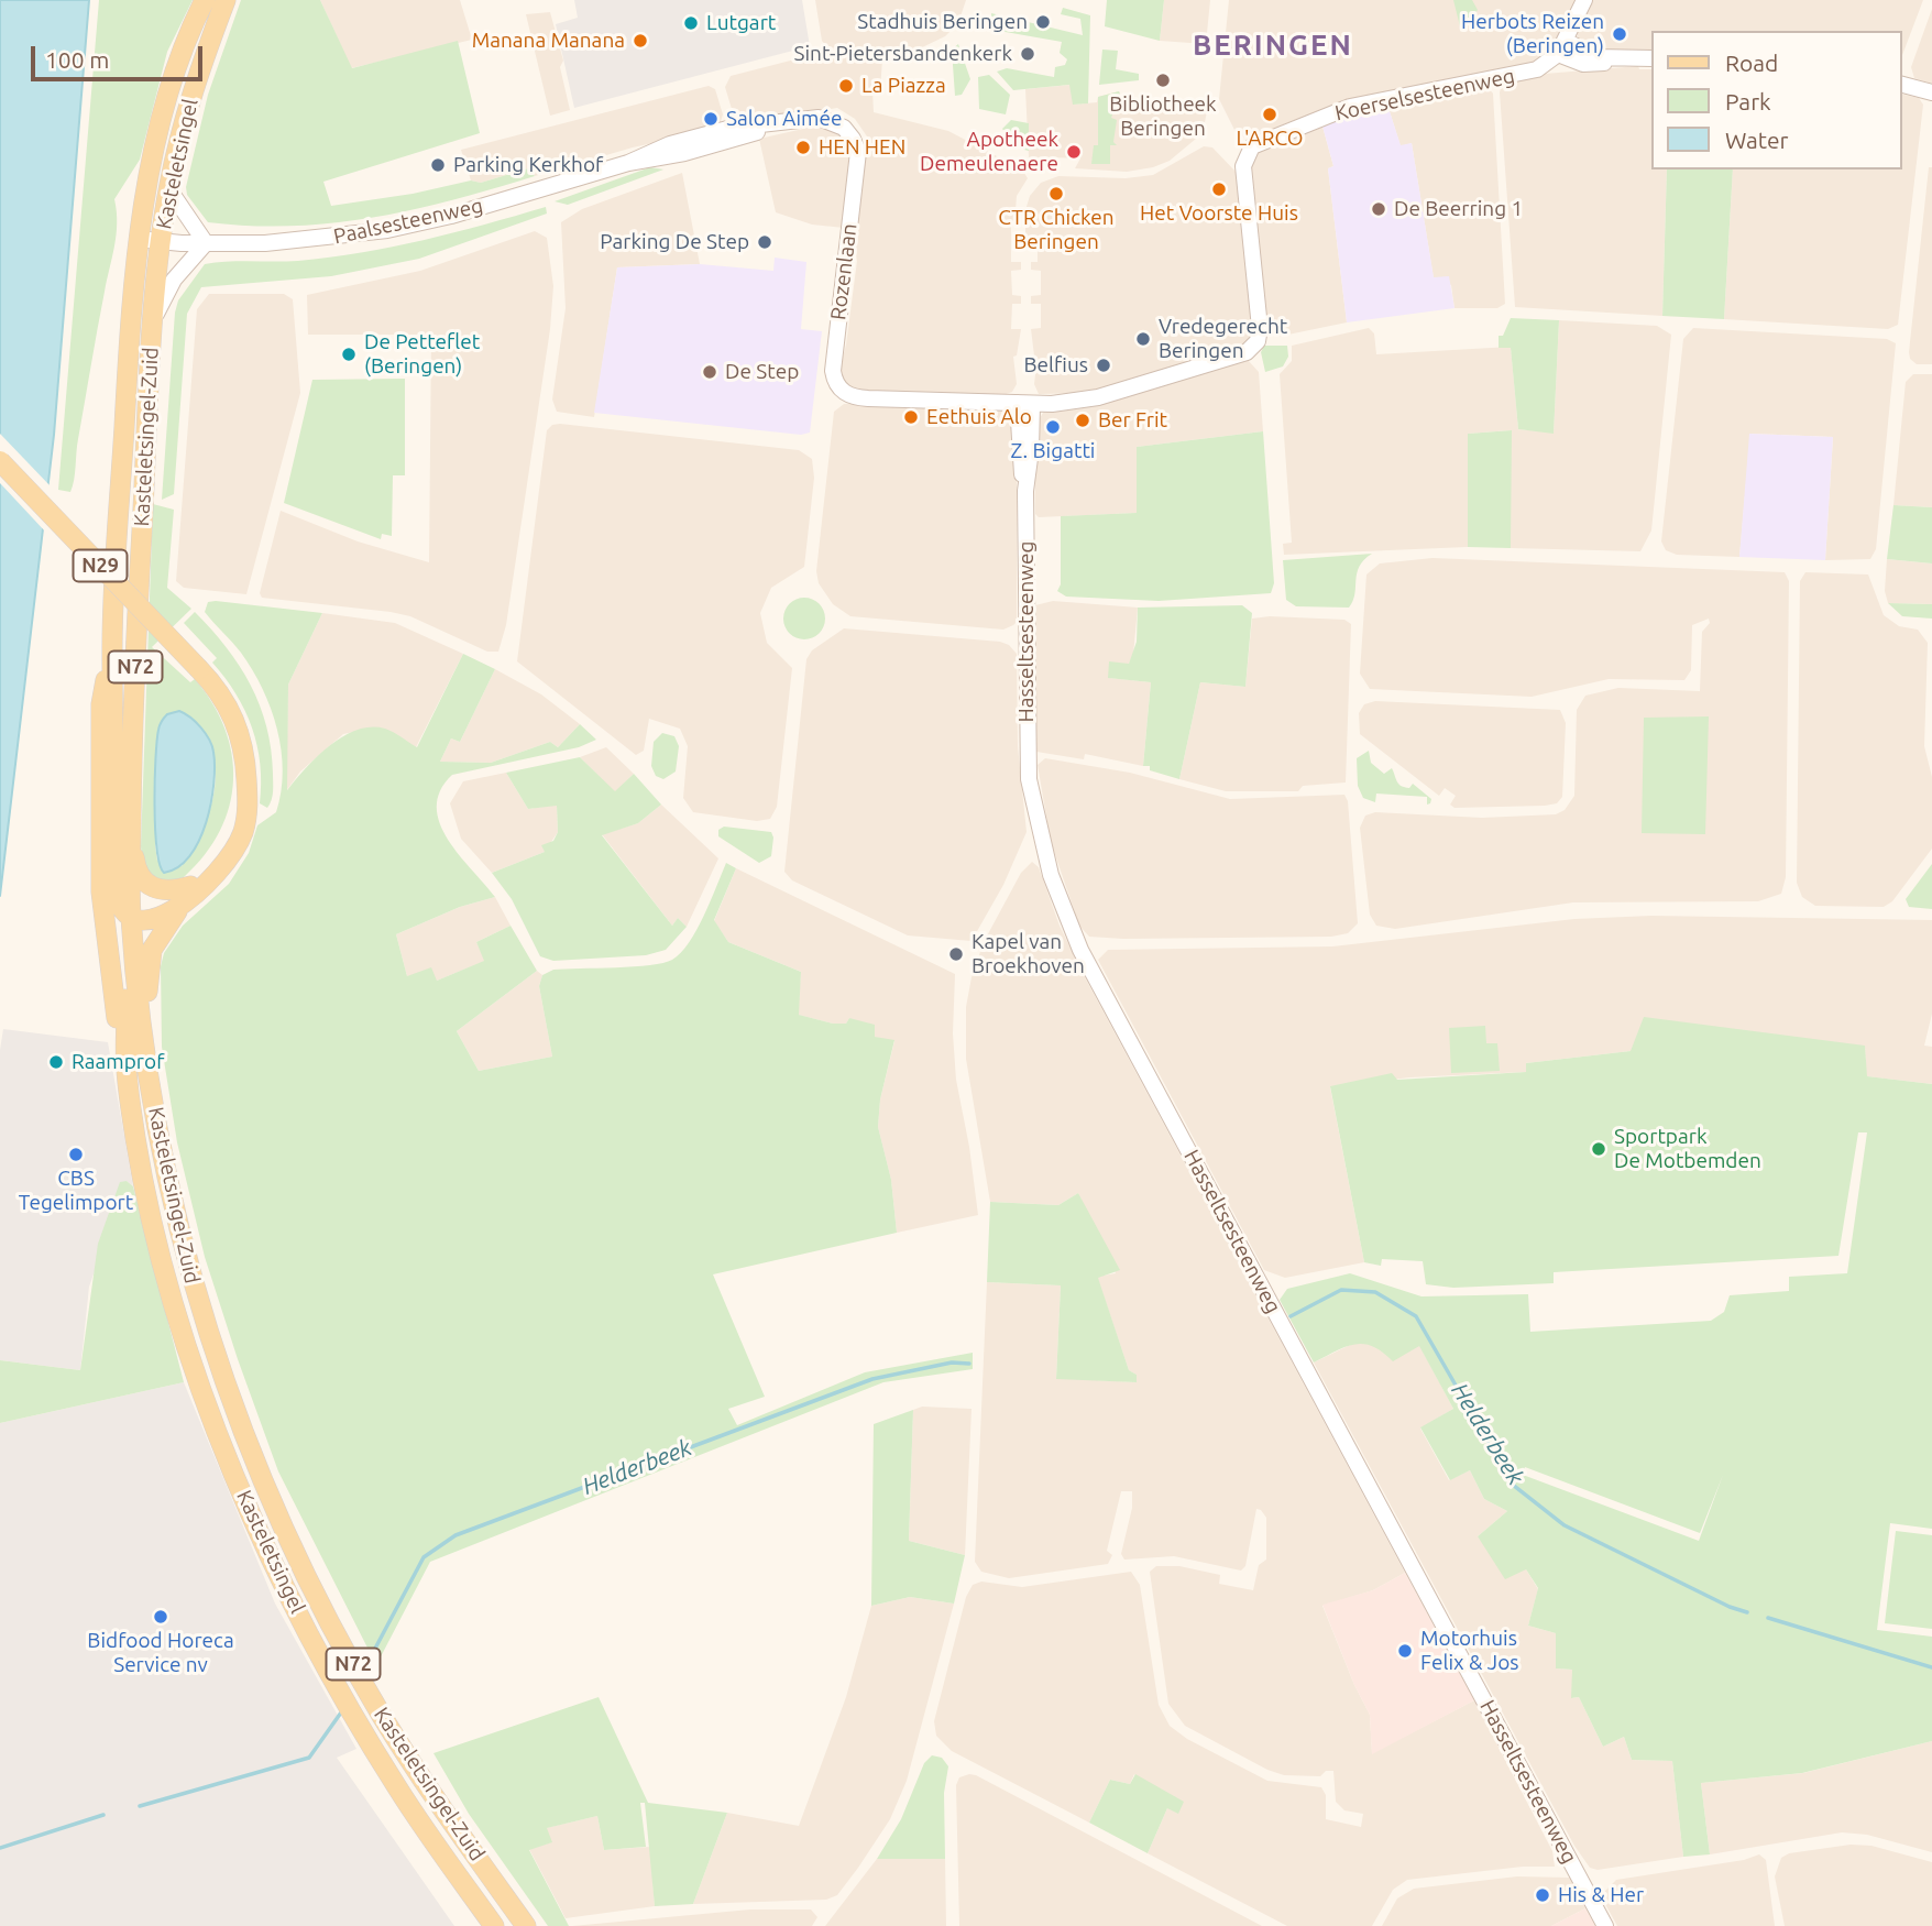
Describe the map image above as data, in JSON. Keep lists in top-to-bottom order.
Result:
{
  "streets": {
    "main road": [
      "Kasteletsingel",
      "Kasteletsingel-Zuid",
      "N29",
      "N72"
    ],
    "street": [
      "Koerselsesteenweg",
      "Paalsesteenweg",
      "Rozenlaan",
      "Hasseltsesteenweg"
    ]
  },
  "crossings": [
    ["Koerselsesteenweg", "Rozenlaan"],
    ["Koerselsesteenweg", "Hasseltsesteenweg"],
    ["Kasteletsingel", "Paalsesteenweg"],
    ["Kasteletsingel", "Kasteletsingel-Zuid"],
    ["Paalsesteenweg", "Rozenlaan"],
    ["Paalsesteenweg", "Kasteletsingel-Zuid"],
    ["Rozenlaan", "Hasseltsesteenweg"],
    ["Kasteletsingel-Zuid", "N29"]
  ],
  "districts": ["BERINGEN"],
  "water": ["Helderbeek"],
  "places": [
    "Stadhuis Beringen",
    "Lutgart",
    "Herbots Reizen (Beringen)",
    "Manana Manana",
    "Sint-Pietersbandenkerk",
    "Bibliotheek Beringen",
    "La Piazza",
    "L'ARCO",
    "Salon Aimée",
    "HEN HEN",
    "Apotheek Demeulenaere",
    "Parking Kerkhof",
    "Het Voorste Huis",
    "CTR Chicken Beringen",
    "De Beerring 1",
    "Parking De Step",
    "Vredegerecht Beringen",
    "De Petteflet (Beringen)",
    "Belfius",
    "De Step",
    "Eethuis Alo",
    "Ber Frit",
    "Z. Bigatti",
    "Kapel van Broekhoven",
    "Raamprof",
    "Sportpark De Motbemden",
    "CBS Tegelimport",
    "Bidfood Horeca Service nv",
    "Motorhuis Felix & Jos",
    "His & Her"
  ],
  "legend": ["Road", "Park", "Water"],
  "scale_bar": "100 m"
}
